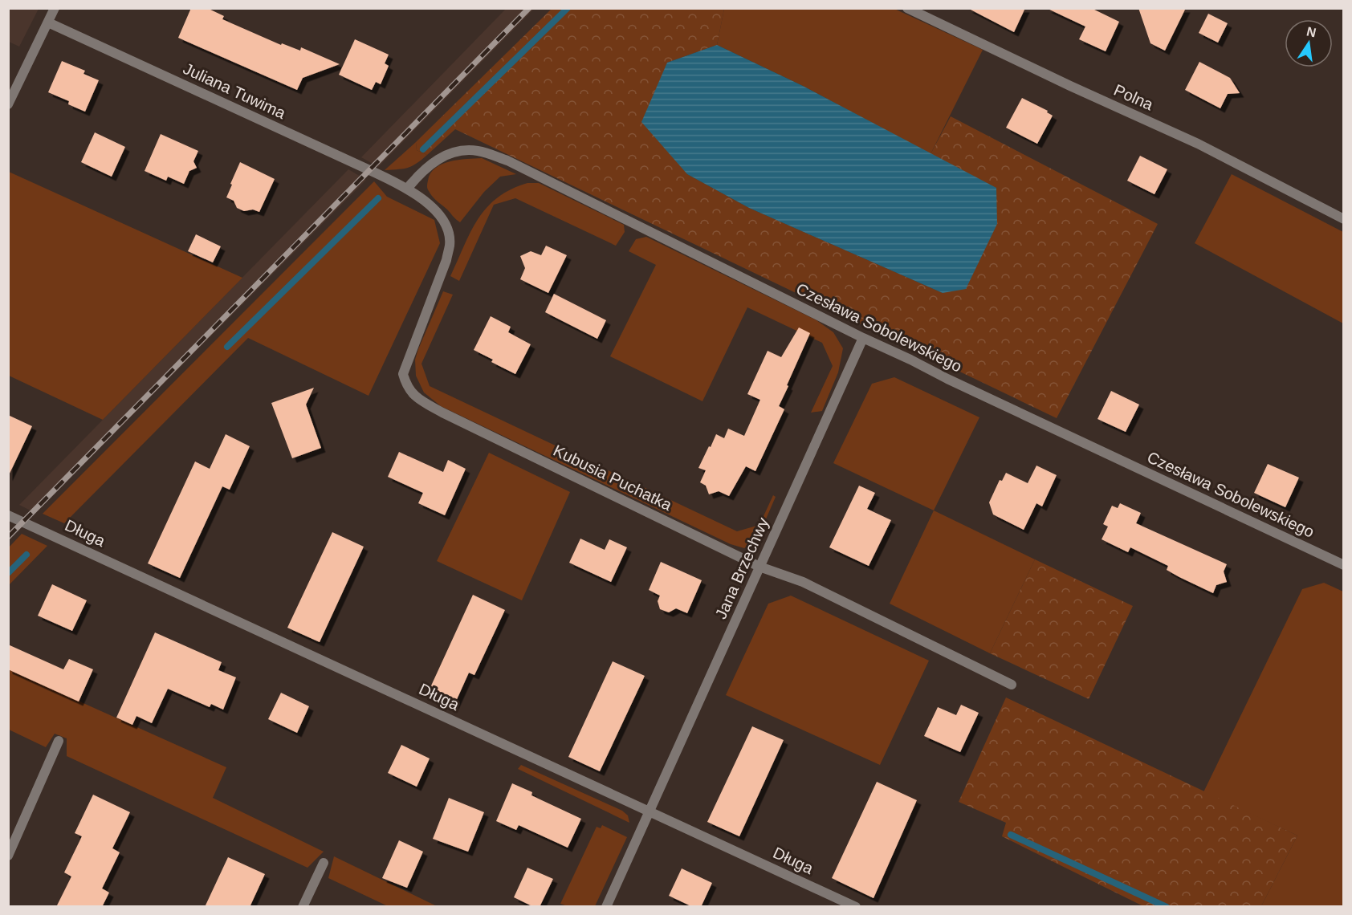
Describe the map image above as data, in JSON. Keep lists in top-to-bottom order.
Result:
{
  "streets": {
    "street": [
      "Juliana Tuwima",
      "Polna",
      "Czesława Sobolewskiego",
      "Kubusia Puchatka",
      "Długa",
      "Jana Brzechwy"
    ]
  },
  "crossings": [
    ["Juliana Tuwima", "Czesława Sobolewskiego"],
    ["Juliana Tuwima", "Kubusia Puchatka"],
    ["Czesława Sobolewskiego", "Kubusia Puchatka"],
    ["Czesława Sobolewskiego", "Jana Brzechwy"],
    ["Kubusia Puchatka", "Jana Brzechwy"],
    ["Długa", "Jana Brzechwy"]
  ],
  "north": "top"
}
